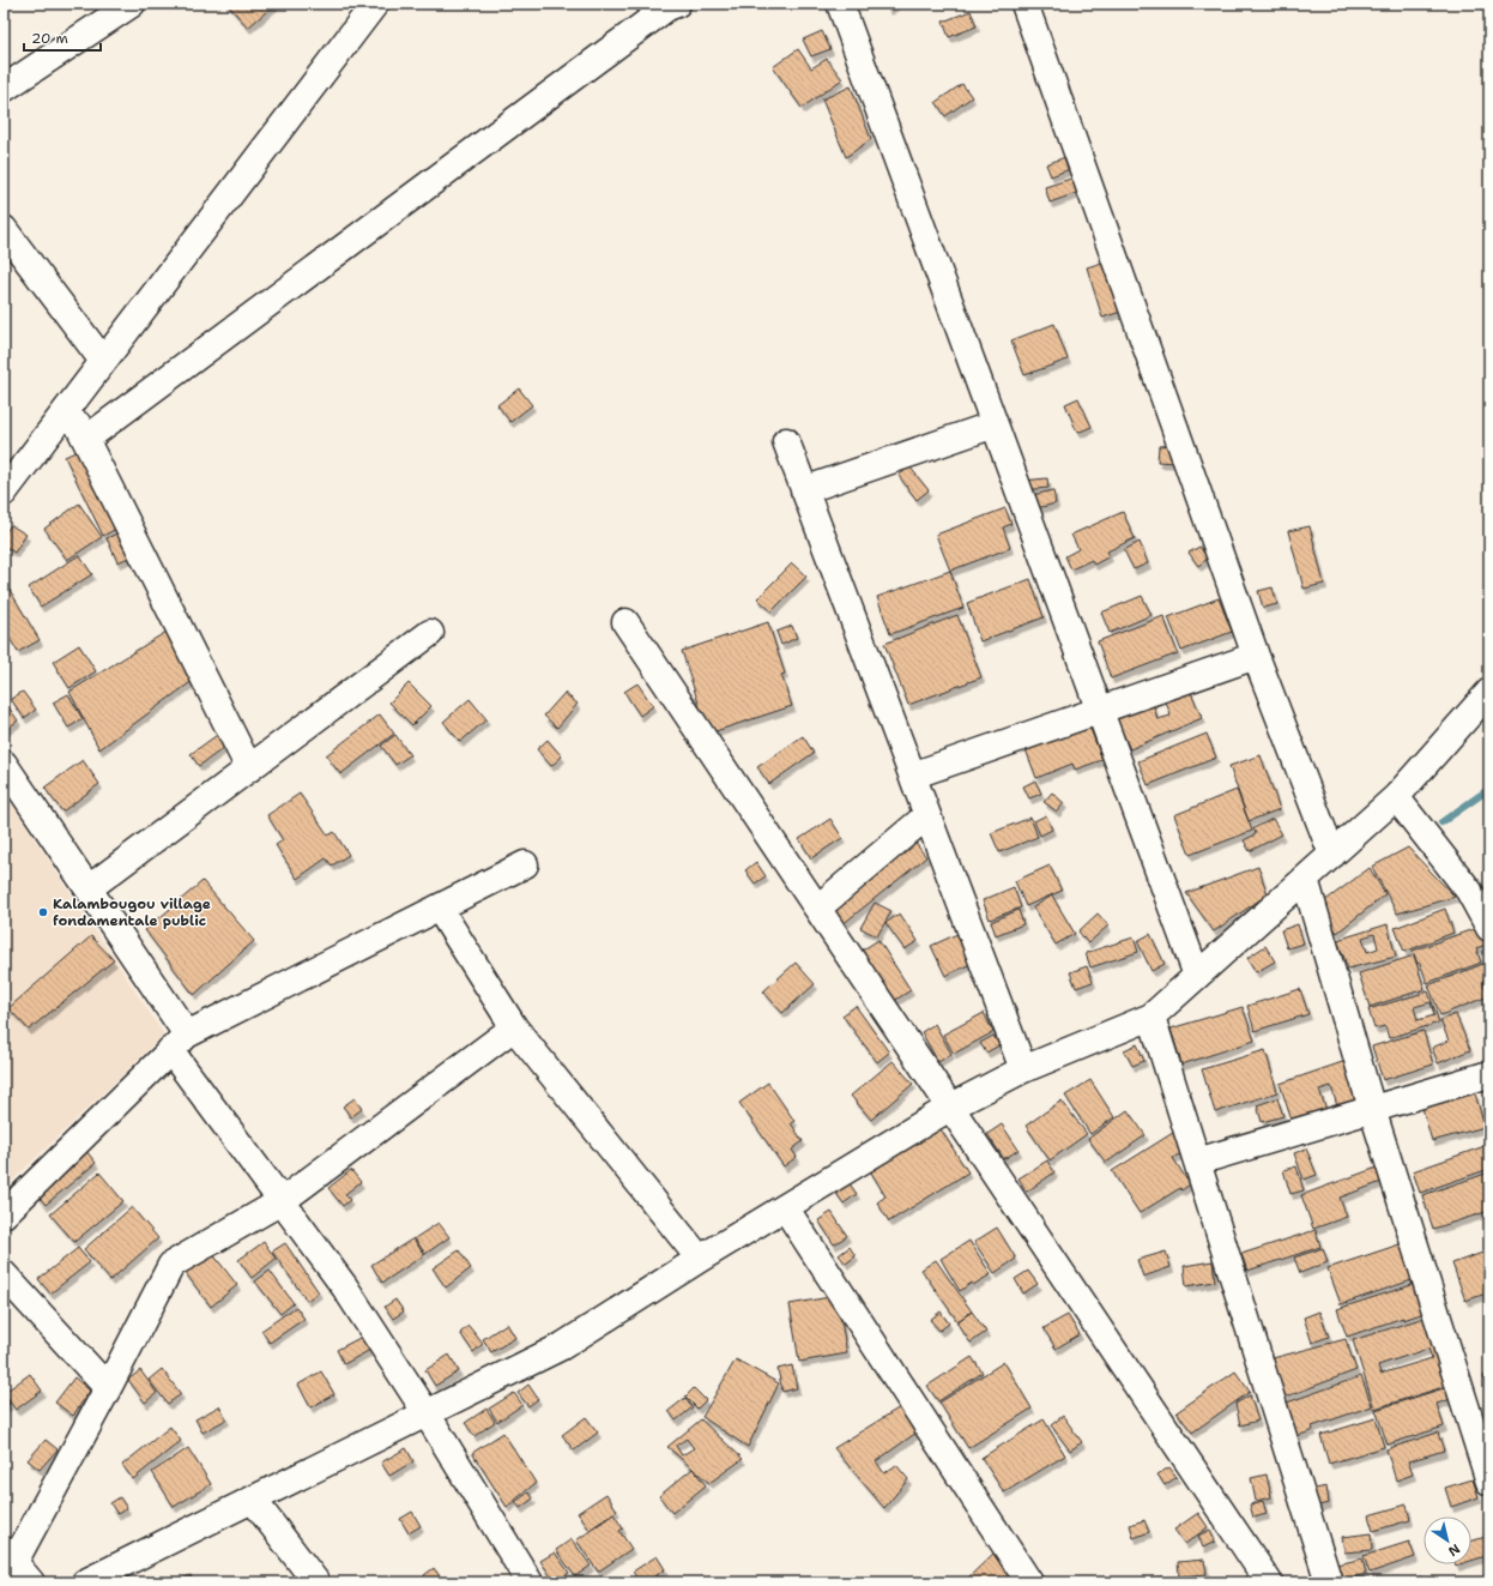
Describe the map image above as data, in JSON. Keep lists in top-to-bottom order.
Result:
{
  "places": ["Kalambougou village fondamentale public"],
  "scale_bar": "20 m",
  "north": "bottom right"
}
